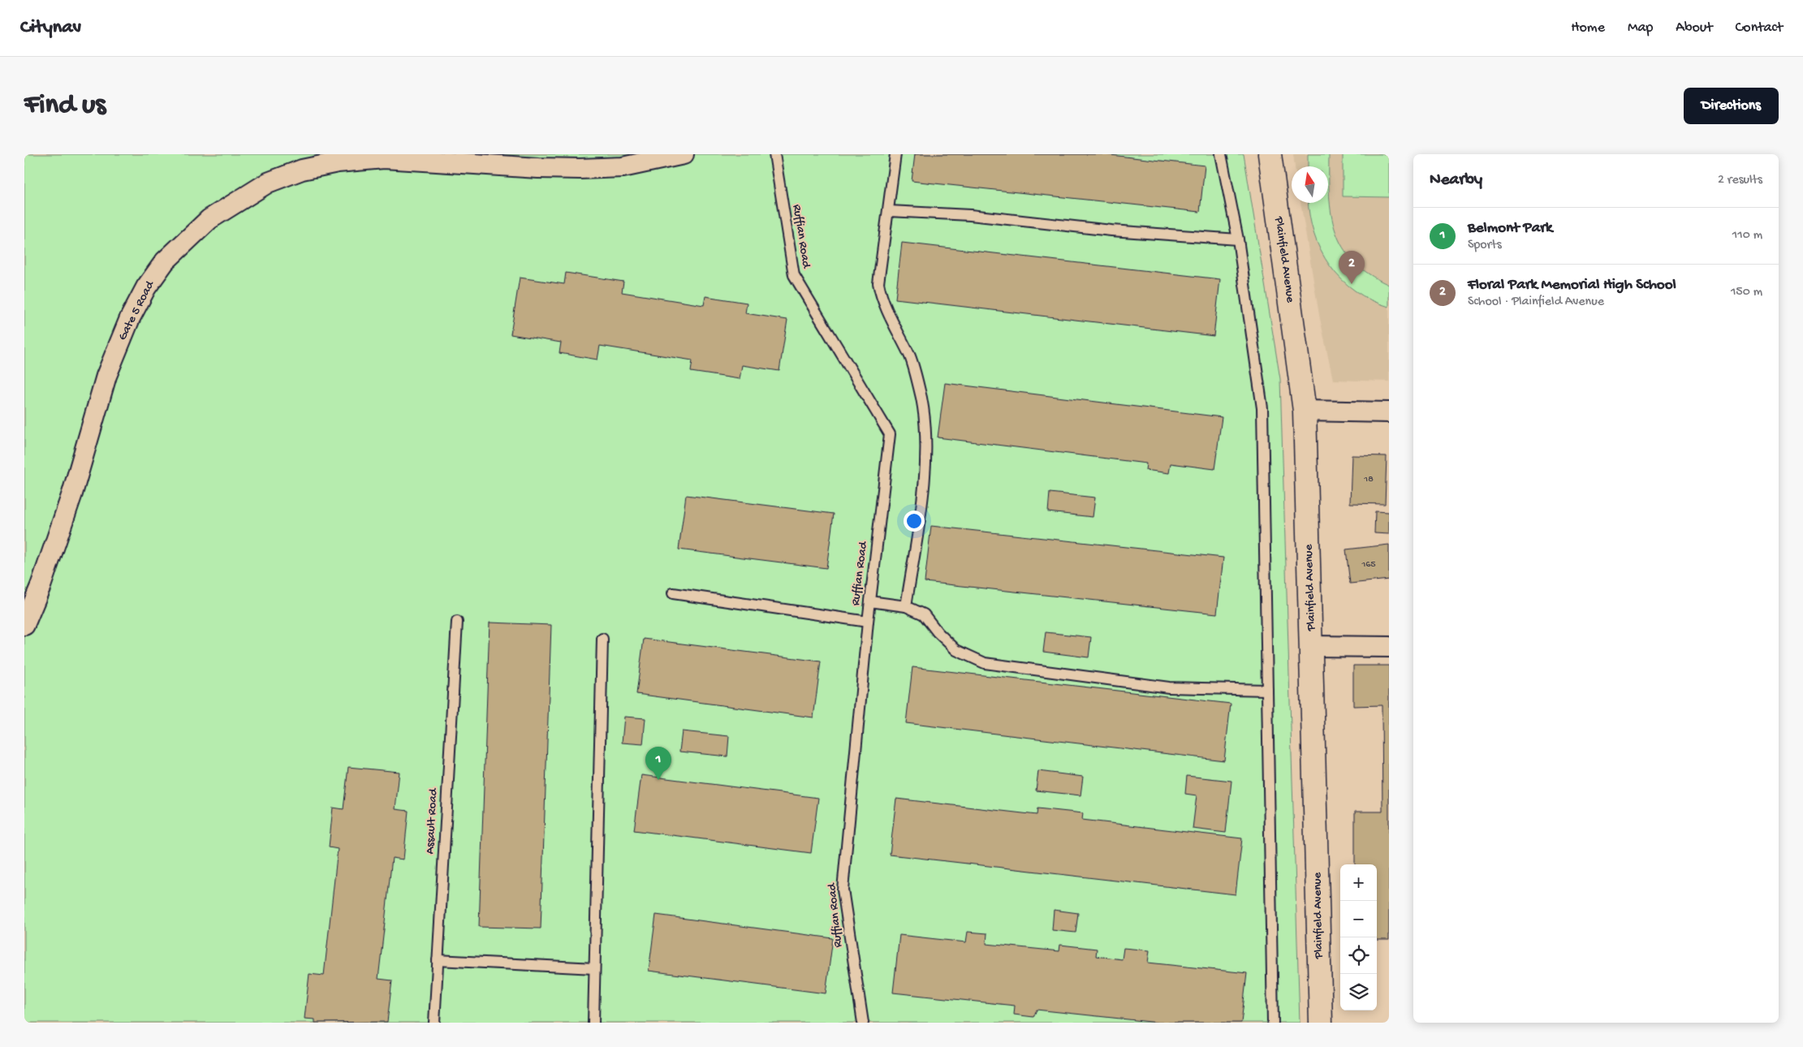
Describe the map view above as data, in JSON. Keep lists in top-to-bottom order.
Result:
{
  "streets": {
    "main road": ["Plainfield Avenue"],
    "street": ["Gate 5 Road"],
    "lane": ["Ruffian Road", "Assault Road"]
  },
  "house_numbers": ["18", "165"],
  "north": "top",
  "page": {
    "header": "Citynav",
    "nav": [
      "Home",
      "Map",
      "About",
      "Contact"
    ],
    "buttons": "Directions",
    "title": "Find us",
    "heading": ["Nearby", "2 results"],
    "list": [
      {
        "mark": "1",
        "name": "Belmont Park",
        "note": "Sports",
        "value": "110 m"
      },
      {
        "mark": "2",
        "name": "Floral Park Memorial High School",
        "note": "School · Plainfield Avenue",
        "value": "150 m"
      }
    ],
    "pins": ["2", "1"],
    "map_buttons": ["+", "−"]
  }
}
